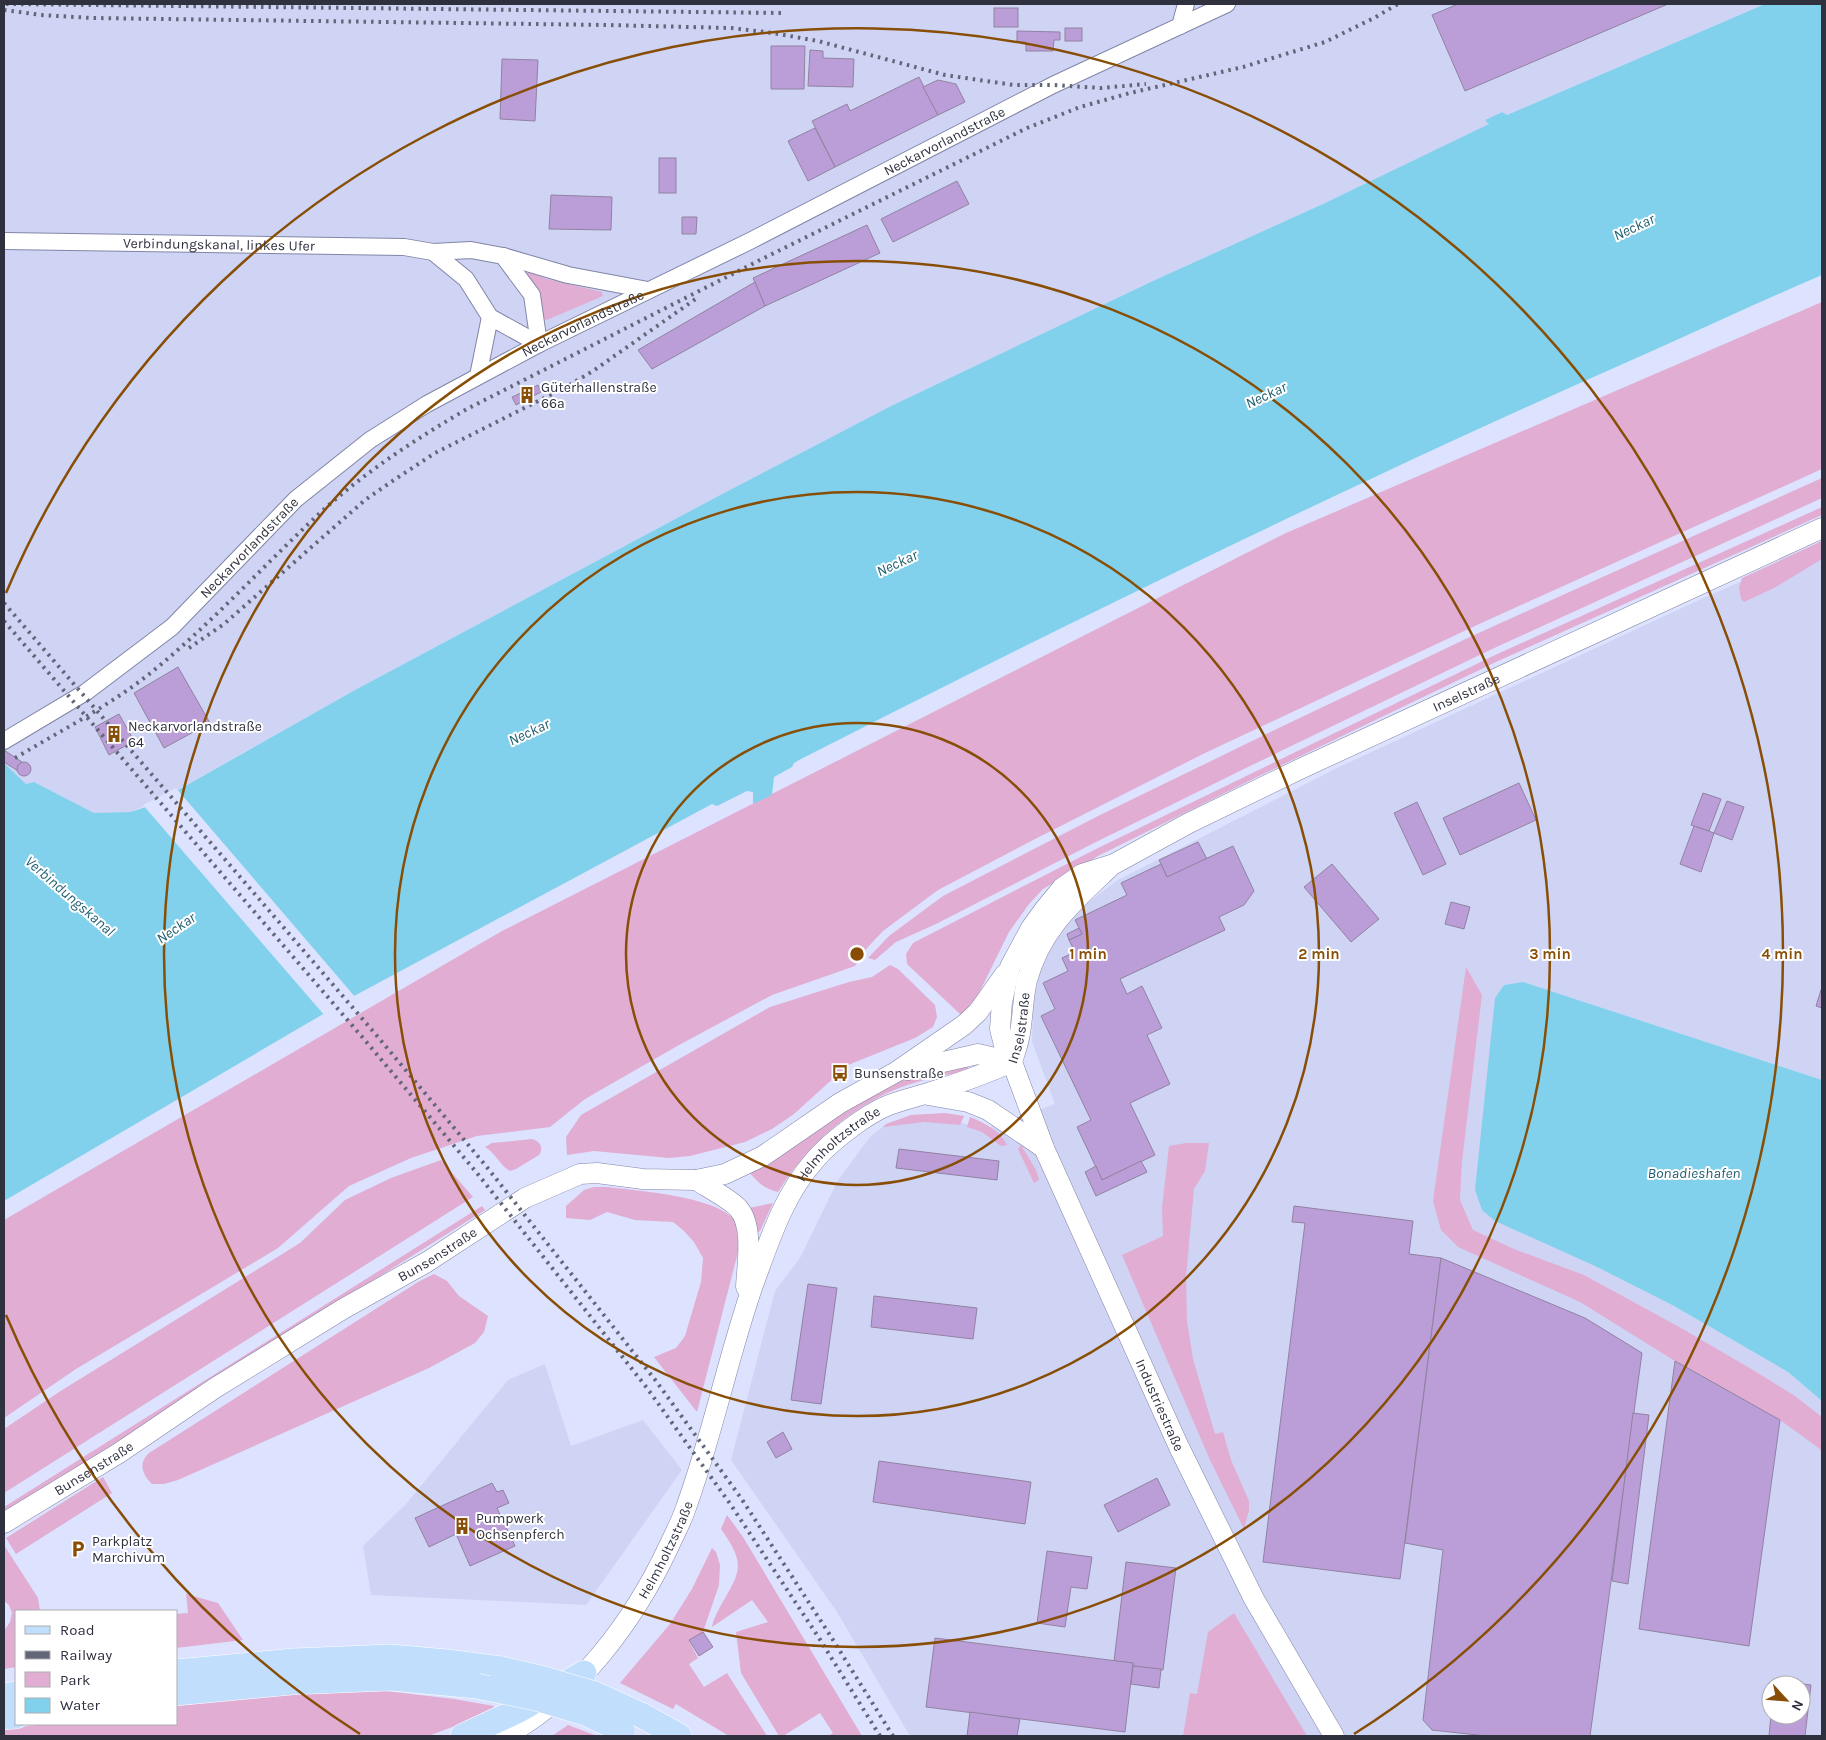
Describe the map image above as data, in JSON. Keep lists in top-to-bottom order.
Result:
{
  "streets": {
    "street": [
      "Neckarvorlandstraße",
      "Verbindungskanal, linkes Ufer",
      "Inselstraße",
      "Helmholtzstraße",
      "Bunsenstraße",
      "Industriestraße"
    ]
  },
  "crossings": [
    ["Neckarvorlandstraße", "Verbindungskanal, linkes Ufer"],
    ["Inselstraße", "Helmholtzstraße"],
    ["Inselstraße", "Bunsenstraße"],
    ["Inselstraße", "Industriestraße"],
    ["Helmholtzstraße", "Bunsenstraße"],
    ["Helmholtzstraße", "Industriestraße"],
    ["Bunsenstraße", "Industriestraße"]
  ],
  "water": ["Neckar", "Verbindungskanal", "Bonadieshafen"],
  "places": {
    "building": ["Güterhallenstraße 66a", "Neckarvorlandstraße 64", "Pumpwerk Ochsenpferch"],
    "bus stop": ["Bunsenstraße"],
    "parking": ["Parkplatz Marchivum"]
  },
  "legend": [
    "Road",
    "Railway",
    "Park",
    "Water"
  ],
  "north": "bottom right",
  "rings": [
    "1 min",
    "2 min",
    "3 min",
    "4 min"
  ]
}
